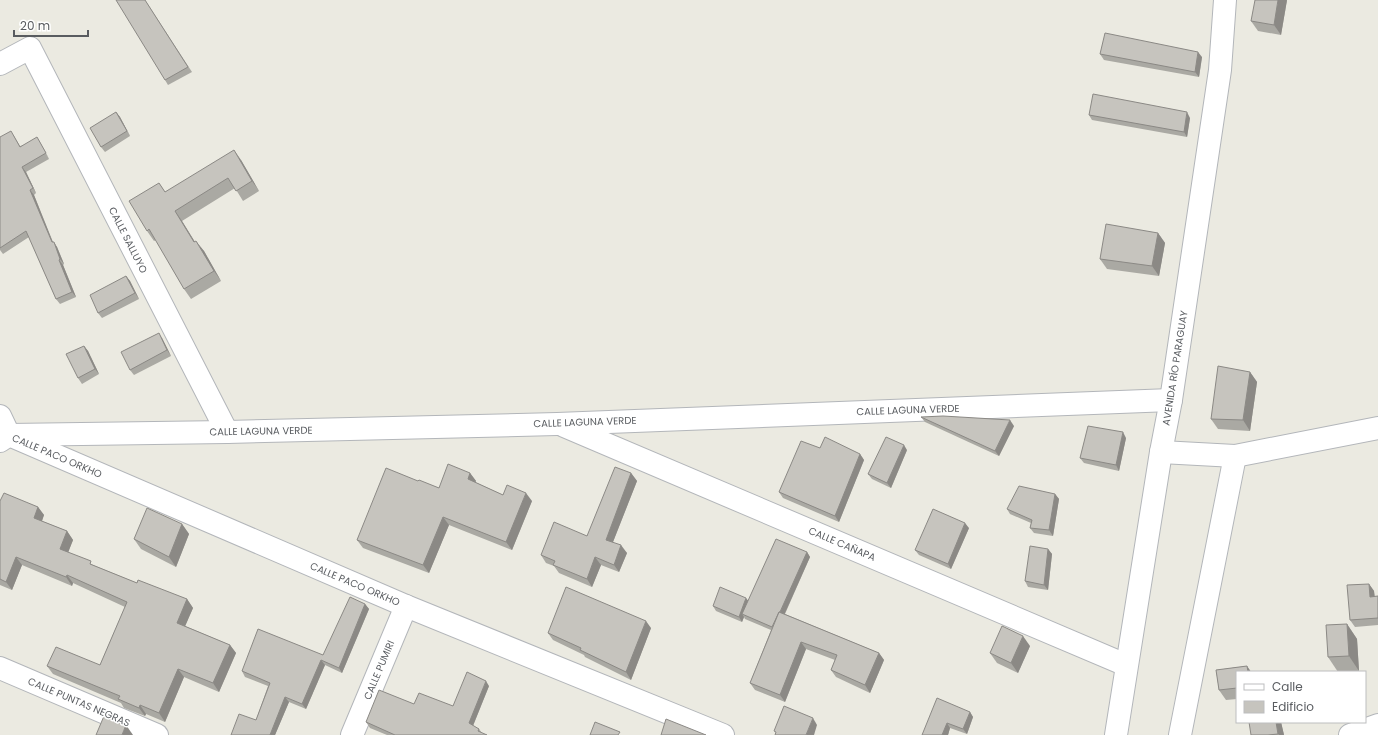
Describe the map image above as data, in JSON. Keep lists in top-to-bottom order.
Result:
{
  "streets": {
    "street": [
      "CALLE SALLUYO",
      "AVENIDA RÍO PARAGUAY",
      "CALLE LAGUNA VERDE",
      "CALLE PACO ORKHO",
      "CALLE CAÑAPA",
      "CALLE PUMIRI",
      "CALLE PUNTAS NEGRAS"
    ]
  },
  "crossings": [
    ["CALLE SALLUYO", "CALLE LAGUNA VERDE"],
    ["AVENIDA RÍO PARAGUAY", "CALLE LAGUNA VERDE"],
    ["AVENIDA RÍO PARAGUAY", "CALLE CAÑAPA"],
    ["CALLE LAGUNA VERDE", "CALLE PACO ORKHO"],
    ["CALLE LAGUNA VERDE", "CALLE CAÑAPA"],
    ["CALLE PACO ORKHO", "CALLE PUMIRI"]
  ],
  "legend": ["Calle", "Edificio"],
  "scale_bar": "20 m"
}
